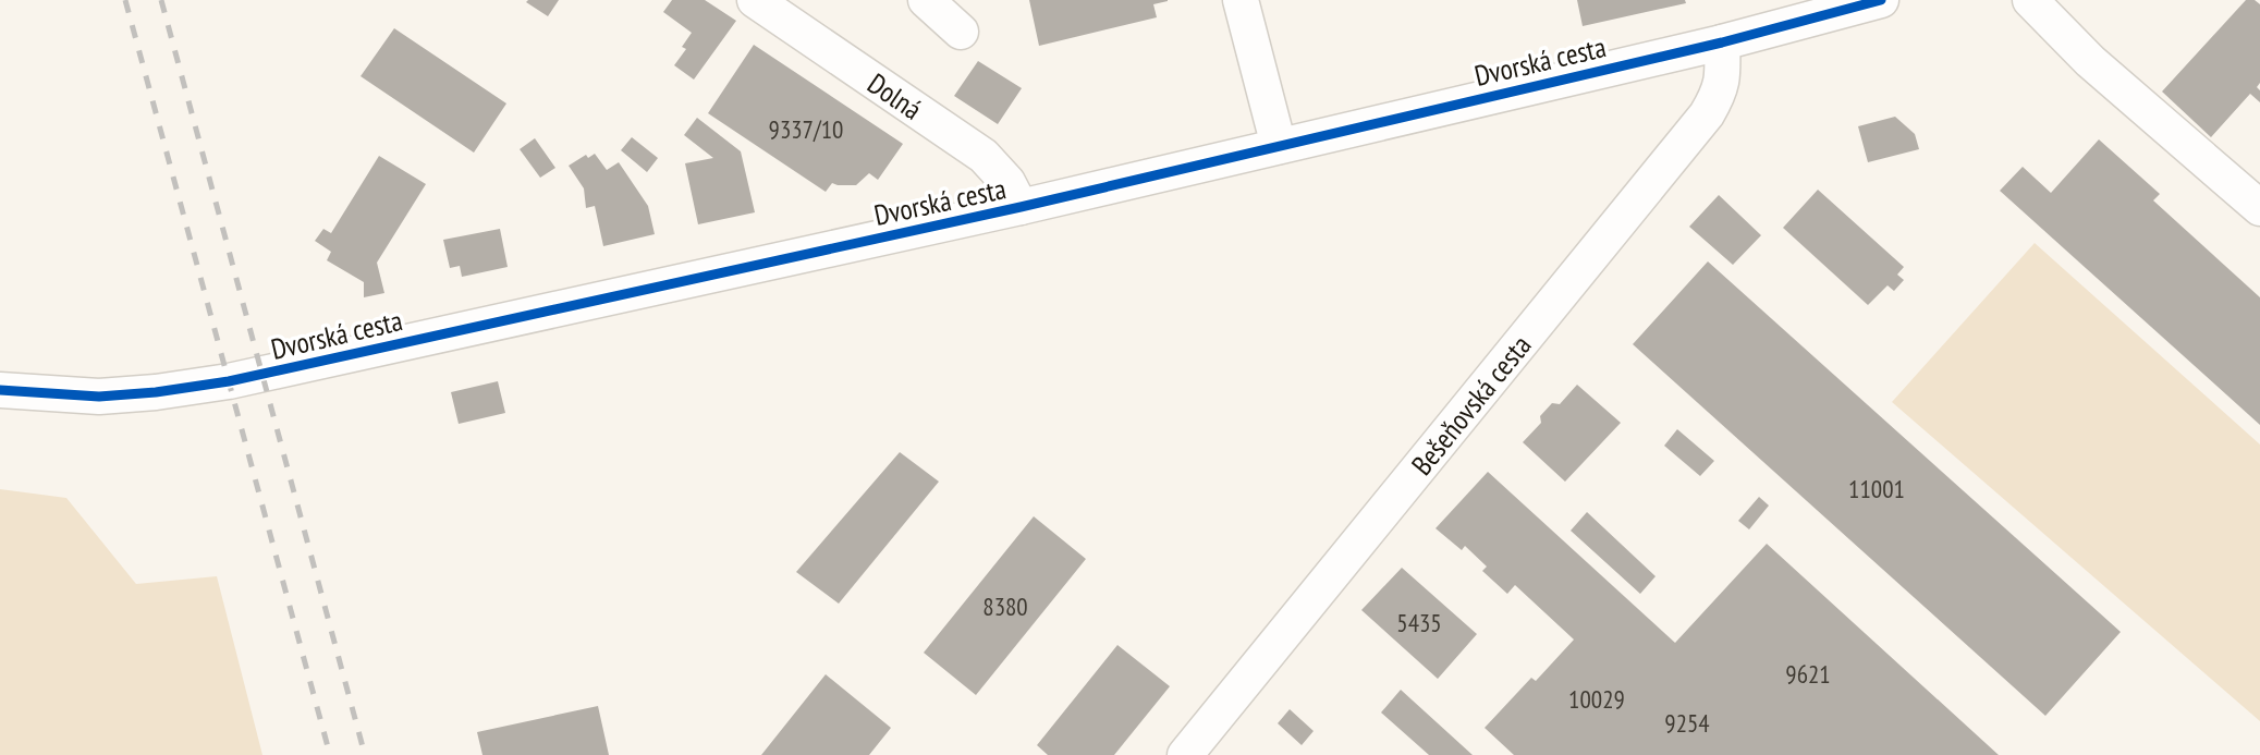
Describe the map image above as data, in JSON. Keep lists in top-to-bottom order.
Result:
{
  "streets": {
    "street": ["Dvorská cesta", "Dolná", "Bešeňovská cesta"]
  },
  "crossings": [
    ["Dvorská cesta", "Dolná"],
    ["Dvorská cesta", "Bešeňovská cesta"]
  ],
  "house_numbers": [
    "9337/10",
    "11001",
    "8380",
    "5435",
    "9621",
    "10029",
    "9254"
  ]
}
